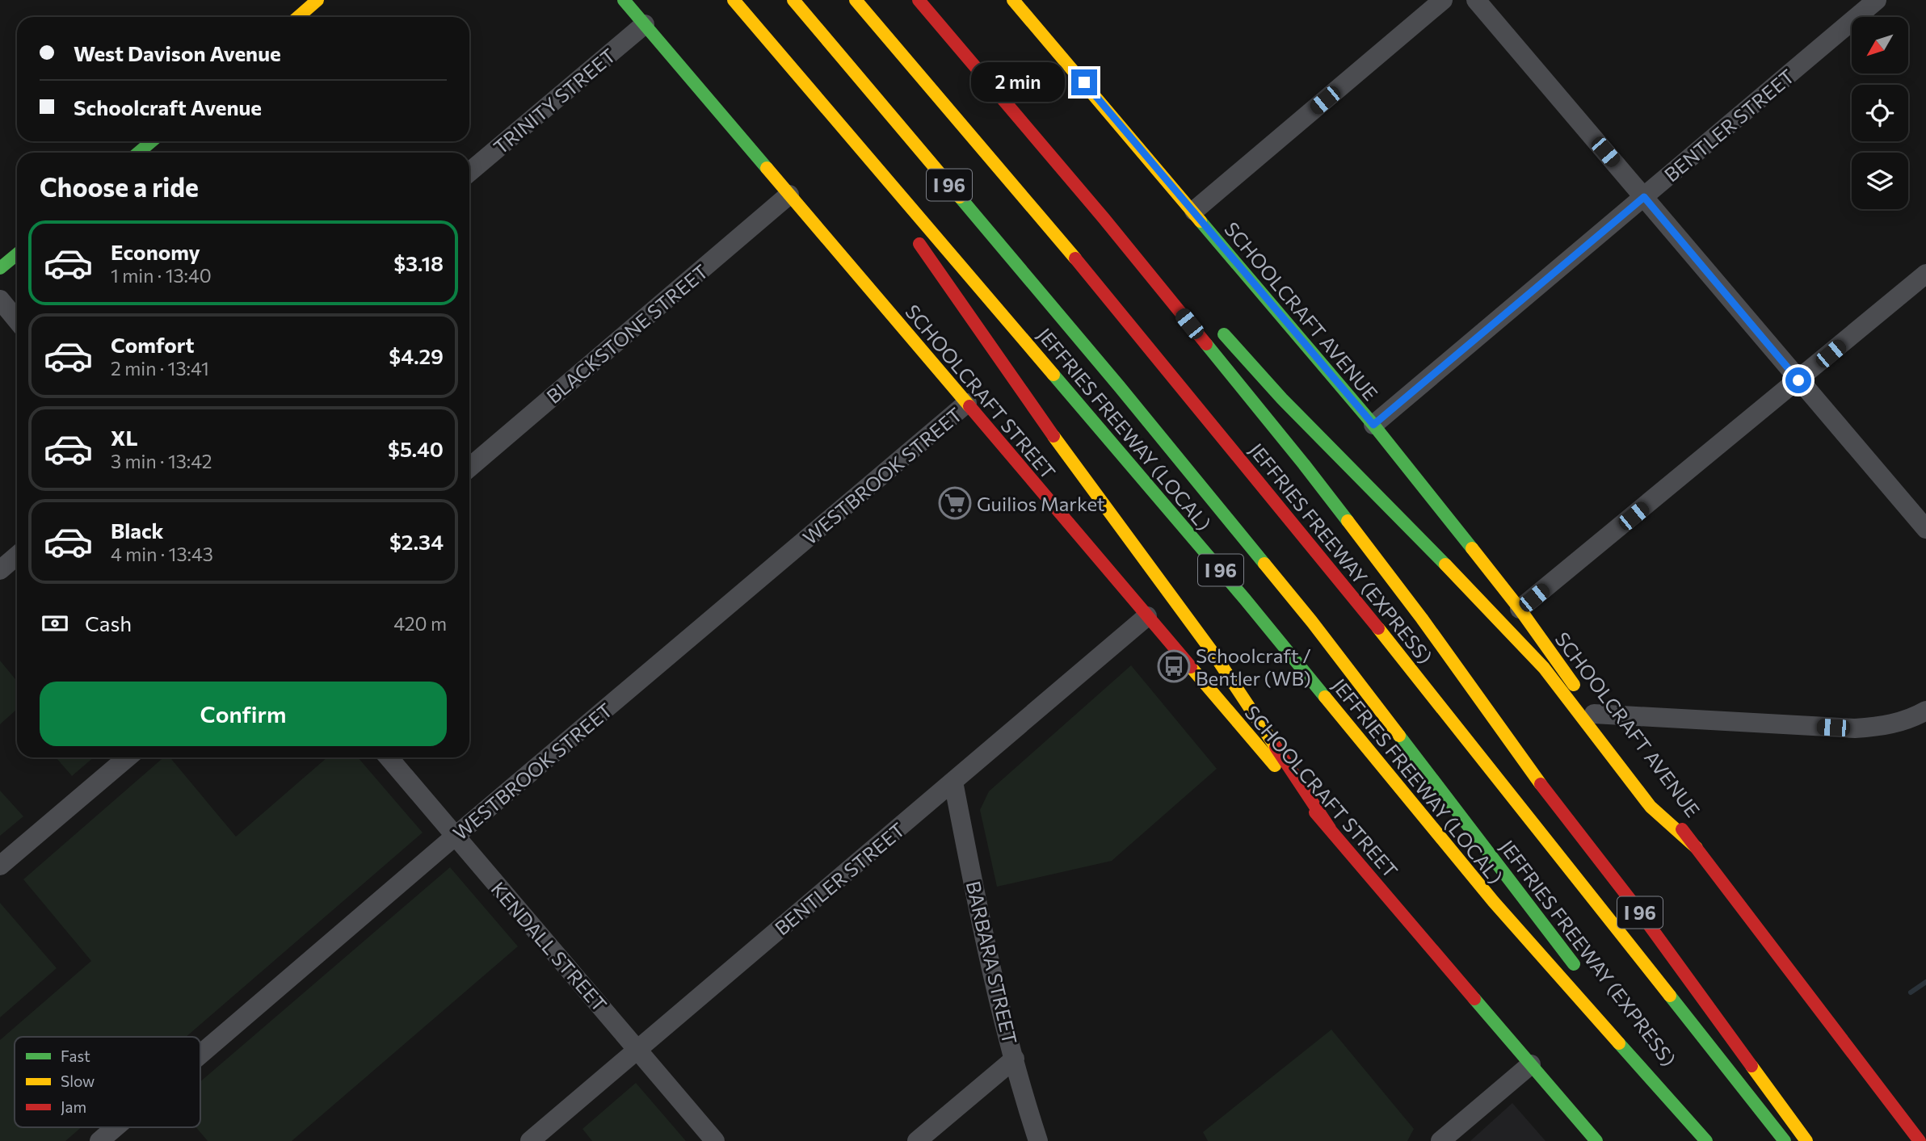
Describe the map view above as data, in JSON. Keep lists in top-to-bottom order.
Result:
{
  "streets": {
    "main road": [
      "I 96",
      "SCHOOLCRAFT AVENUE",
      "SCHOOLCRAFT STREET",
      "JEFFRIES FREEWAY (LOCAL)",
      "JEFFRIES FREEWAY (EXPRESS)"
    ],
    "street": [
      "TRINITY STREET",
      "BENTLER STREET",
      "BLACKSTONE STREET",
      "WESTBROOK STREET",
      "KENDALL STREET",
      "BARBARA STREET"
    ]
  },
  "crossings": [
    ["TRINITY STREET", "SCHOOLCRAFT STREET"],
    ["BENTLER STREET", "SCHOOLCRAFT AVENUE"],
    ["BENTLER STREET", "SCHOOLCRAFT STREET"],
    ["BENTLER STREET", "KENDALL STREET"],
    ["BENTLER STREET", "BARBARA STREET"],
    ["BLACKSTONE STREET", "SCHOOLCRAFT STREET"],
    ["SCHOOLCRAFT STREET", "WESTBROOK STREET"],
    ["JEFFRIES FREEWAY (LOCAL)", "JEFFRIES FREEWAY (EXPRESS)"],
    ["WESTBROOK STREET", "KENDALL STREET"]
  ],
  "places": {
    "supermarket": ["Guilios Market"],
    "bus stop": ["Schoolcraft / Bentler (WB)"]
  },
  "legend": ["Fast", "Slow", "Jam"],
  "north": "bottom left",
  "page": {
    "banner": ["West Davison Avenue", "Schoolcraft Avenue"],
    "bubble": "2 min",
    "heading": "Choose a ride",
    "list": [
      {
        "name": "Economy",
        "note": "1 min · 13:40",
        "value": "$3.18"
      },
      {
        "name": "Comfort",
        "note": "2 min · 13:41",
        "value": "$4.29"
      },
      {
        "name": "XL",
        "note": "3 min · 13:42",
        "value": "$5.40"
      },
      {
        "name": "Black",
        "note": "4 min · 13:43",
        "value": "$2.34"
      }
    ],
    "pay": ["Cash", "420 m"],
    "buttons": "Confirm"
  }
}
